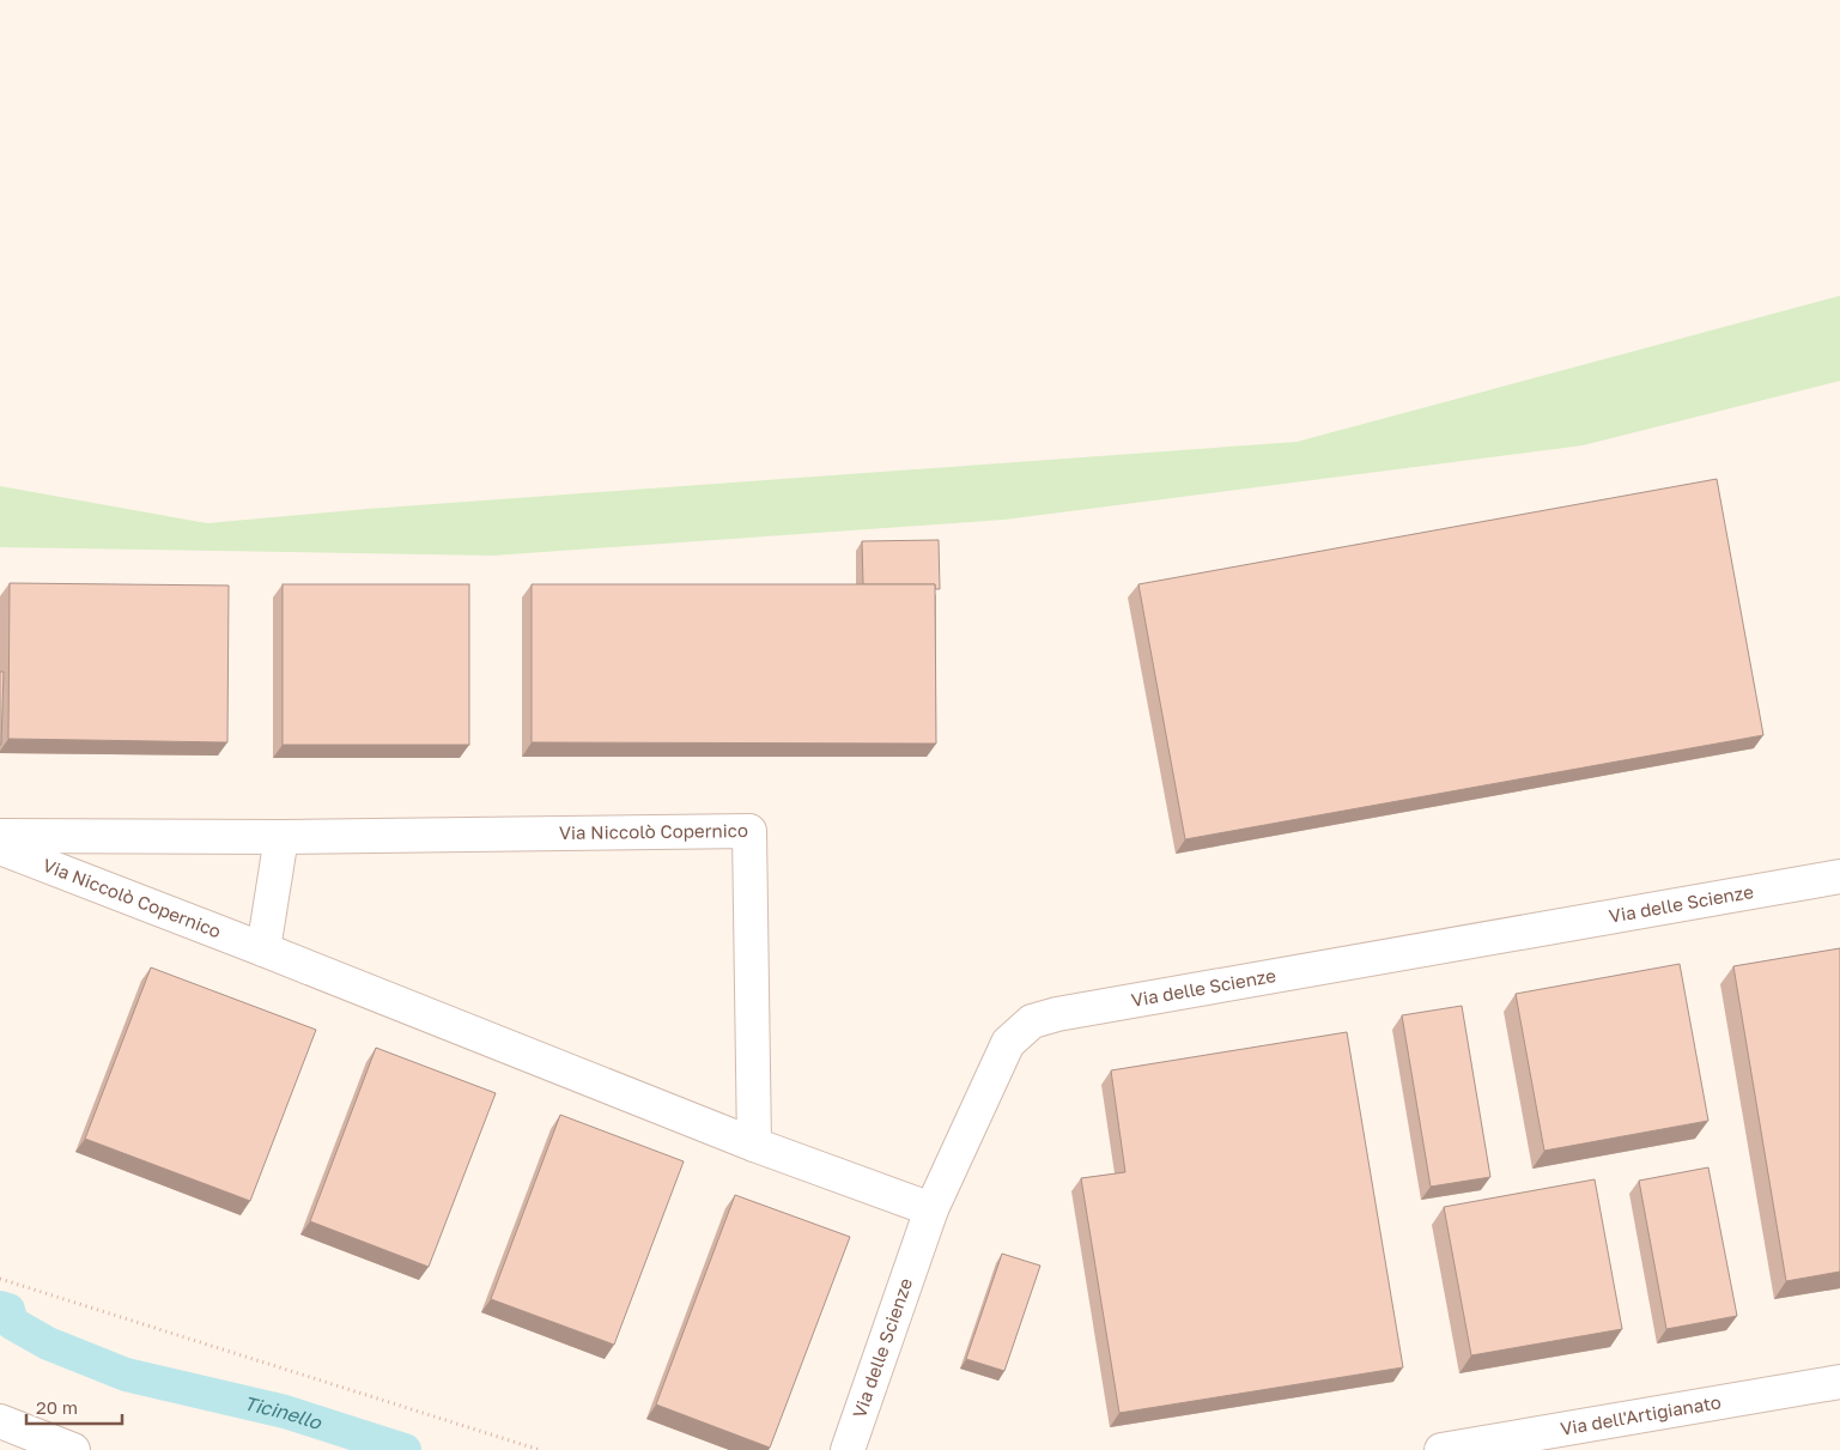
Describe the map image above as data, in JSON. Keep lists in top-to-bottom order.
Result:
{
  "streets": {
    "street": ["Via Niccolò Copernico", "Via delle Scienze", "Via dell'Artigianato"]
  },
  "crossings": [
    ["Via Niccolò Copernico", "Via delle Scienze"]
  ],
  "water": ["Ticinello"],
  "scale_bar": "20 m"
}
